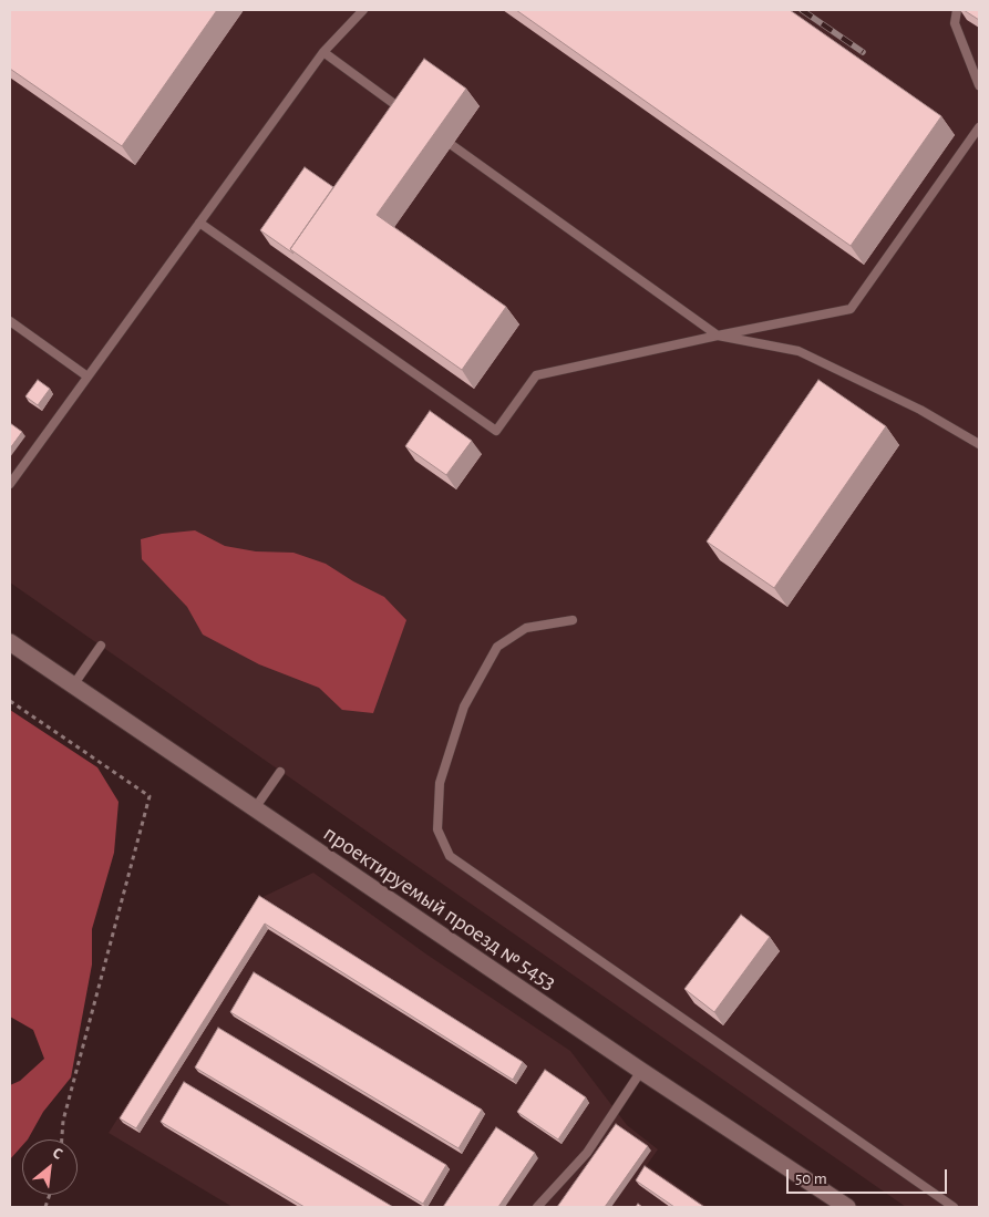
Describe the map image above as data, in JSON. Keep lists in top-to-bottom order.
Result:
{
  "streets": {
    "street": ["проектируемый проезд № 5453"]
  },
  "scale_bar": "50 m",
  "north": "top right"
}
